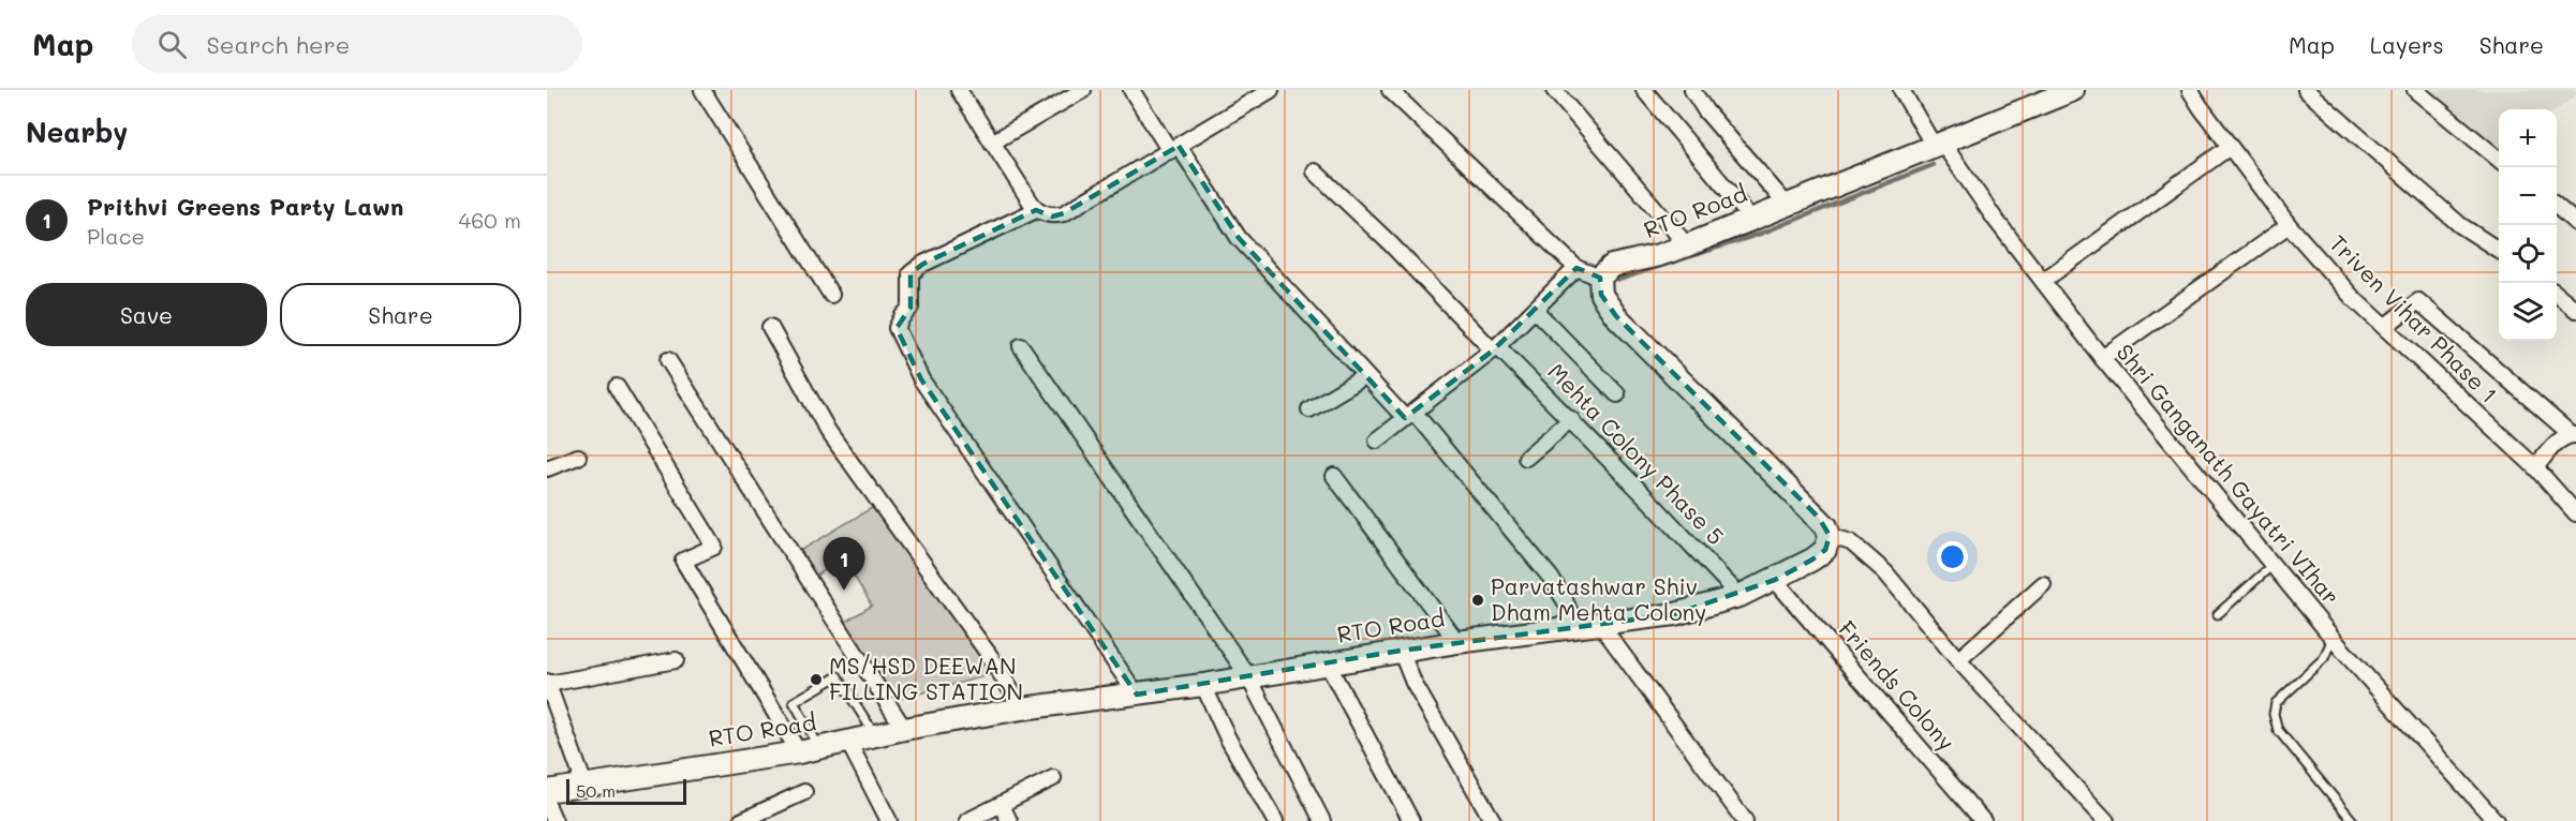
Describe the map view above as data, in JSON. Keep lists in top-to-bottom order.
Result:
{
  "streets": {
    "street": [
      "RTO Road",
      "Triven Vihar Phase 1",
      "Mehta Colony Phase 5",
      "Shri Ganganath Gayatri VIhar",
      "Friends Colony"
    ]
  },
  "crossings": [
    ["RTO Road", "Mehta Colony Phase 5"],
    ["RTO Road", "Shri Ganganath Gayatri VIhar"],
    ["RTO Road", "Friends Colony"]
  ],
  "places": ["Parvatashwar Shiv Dham Mehta Colony", "MS/HSD DEEWAN FILLING STATION"],
  "scale_bar": "50 m",
  "page": {
    "header": "Map",
    "search": "Search here",
    "nav": ["Map", "Layers", "Share"],
    "heading": "Nearby",
    "map_buttons": ["+", "−"],
    "list": [
      {
        "mark": "1",
        "name": "Prithvi Greens Party Lawn",
        "note": "Place",
        "value": "460 m"
      }
    ],
    "buttons": ["Save", "Share"],
    "pins": "1",
    "scale": "50 m"
  }
}
